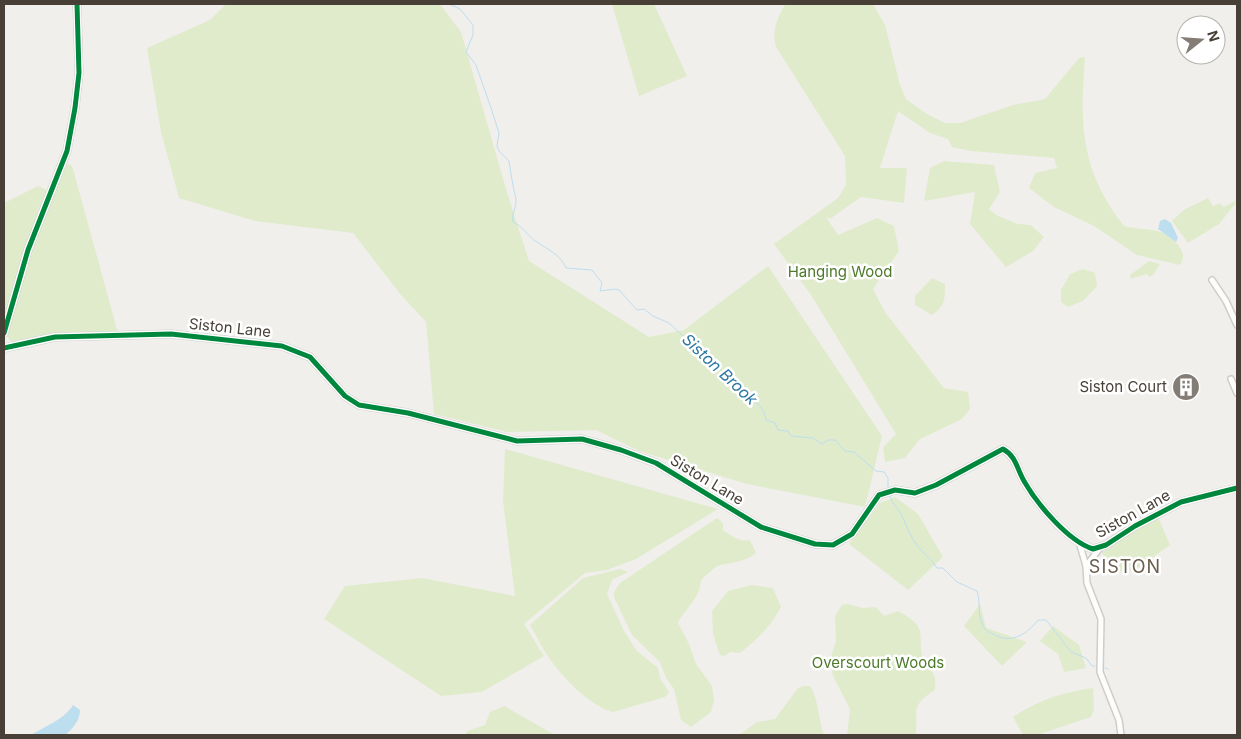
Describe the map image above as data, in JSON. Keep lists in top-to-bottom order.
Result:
{
  "streets": {
    "street": ["Siston Lane"]
  },
  "districts": ["SISTON"],
  "water": ["Siston Brook"],
  "parks": ["Hanging Wood", "Overscourt Woods"],
  "places": {
    "building": ["Siston Court"]
  },
  "north": "right"
}
